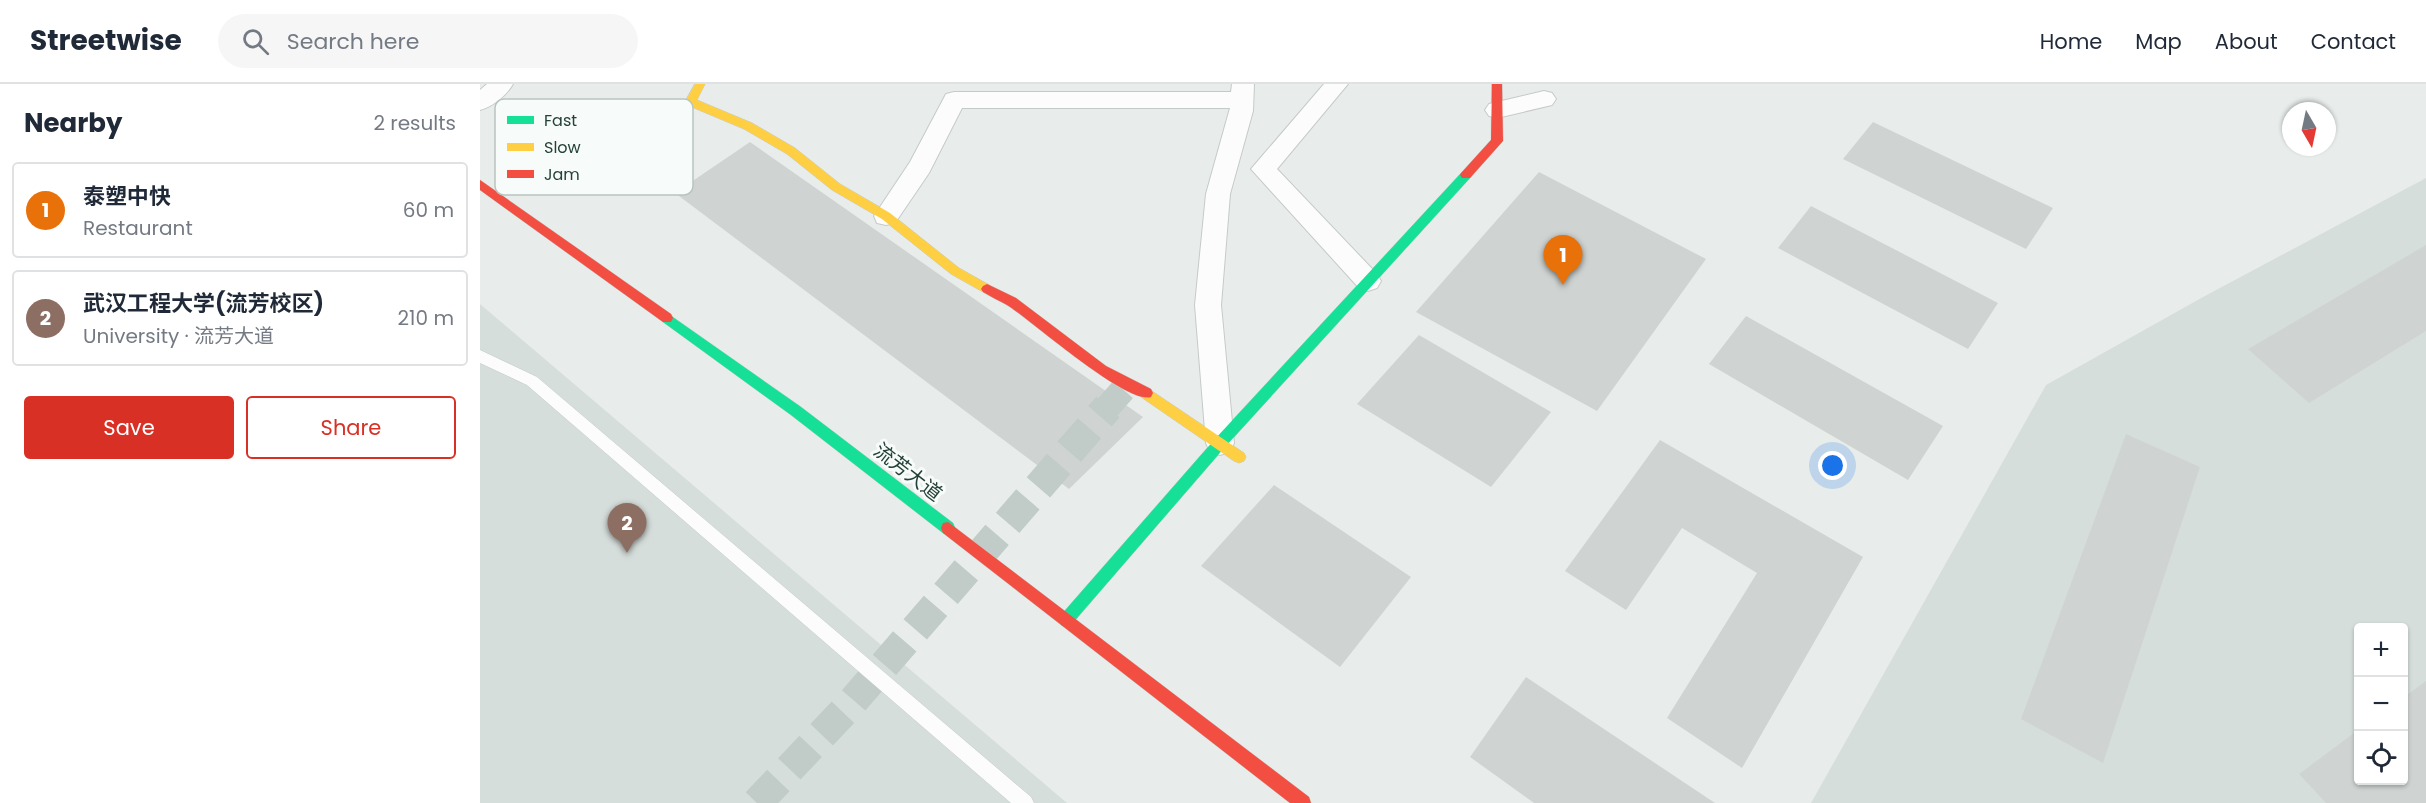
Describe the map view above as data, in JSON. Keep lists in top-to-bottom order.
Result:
{
  "streets": {
    "street": ["流芳大道"]
  },
  "legend": ["Fast", "Slow", "Jam"],
  "north": "bottom",
  "page": {
    "header": "Streetwise",
    "search": "Search here",
    "nav": [
      "Home",
      "Map",
      "About",
      "Contact"
    ],
    "heading": ["Nearby", "2 results"],
    "list": [
      {
        "mark": "1",
        "name": "泰塑中快",
        "note": "Restaurant",
        "value": "60 m"
      },
      {
        "mark": "2",
        "name": "武汉工程大学(流芳校区)",
        "note": "University · 流芳大道",
        "value": "210 m"
      }
    ],
    "pins": ["1", "2"],
    "buttons": ["Save", "Share"],
    "map_buttons": ["+", "−"]
  }
}
